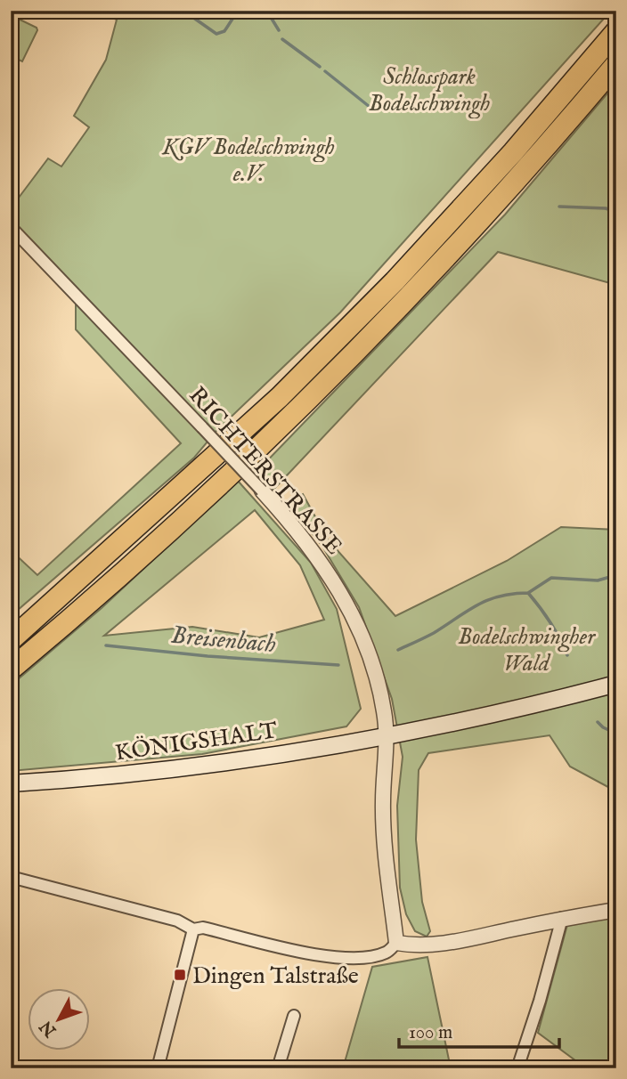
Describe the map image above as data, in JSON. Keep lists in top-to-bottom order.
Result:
{
  "streets": {
    "main road": ["KÖNIGSHALT"],
    "street": ["RICHTERSTRASSE"]
  },
  "crossings": [
    ["RICHTERSTRASSE", "KÖNIGSHALT"]
  ],
  "water": ["Breisenbach"],
  "parks": ["Schlosspark Bodelschwingh", "KGV Bodelschwingh e.V.", "Bodelschwingher Wald"],
  "places": {
    "transit": ["Dingen Talstraße"]
  },
  "scale_bar": "100 m",
  "north": "bottom left"
}
